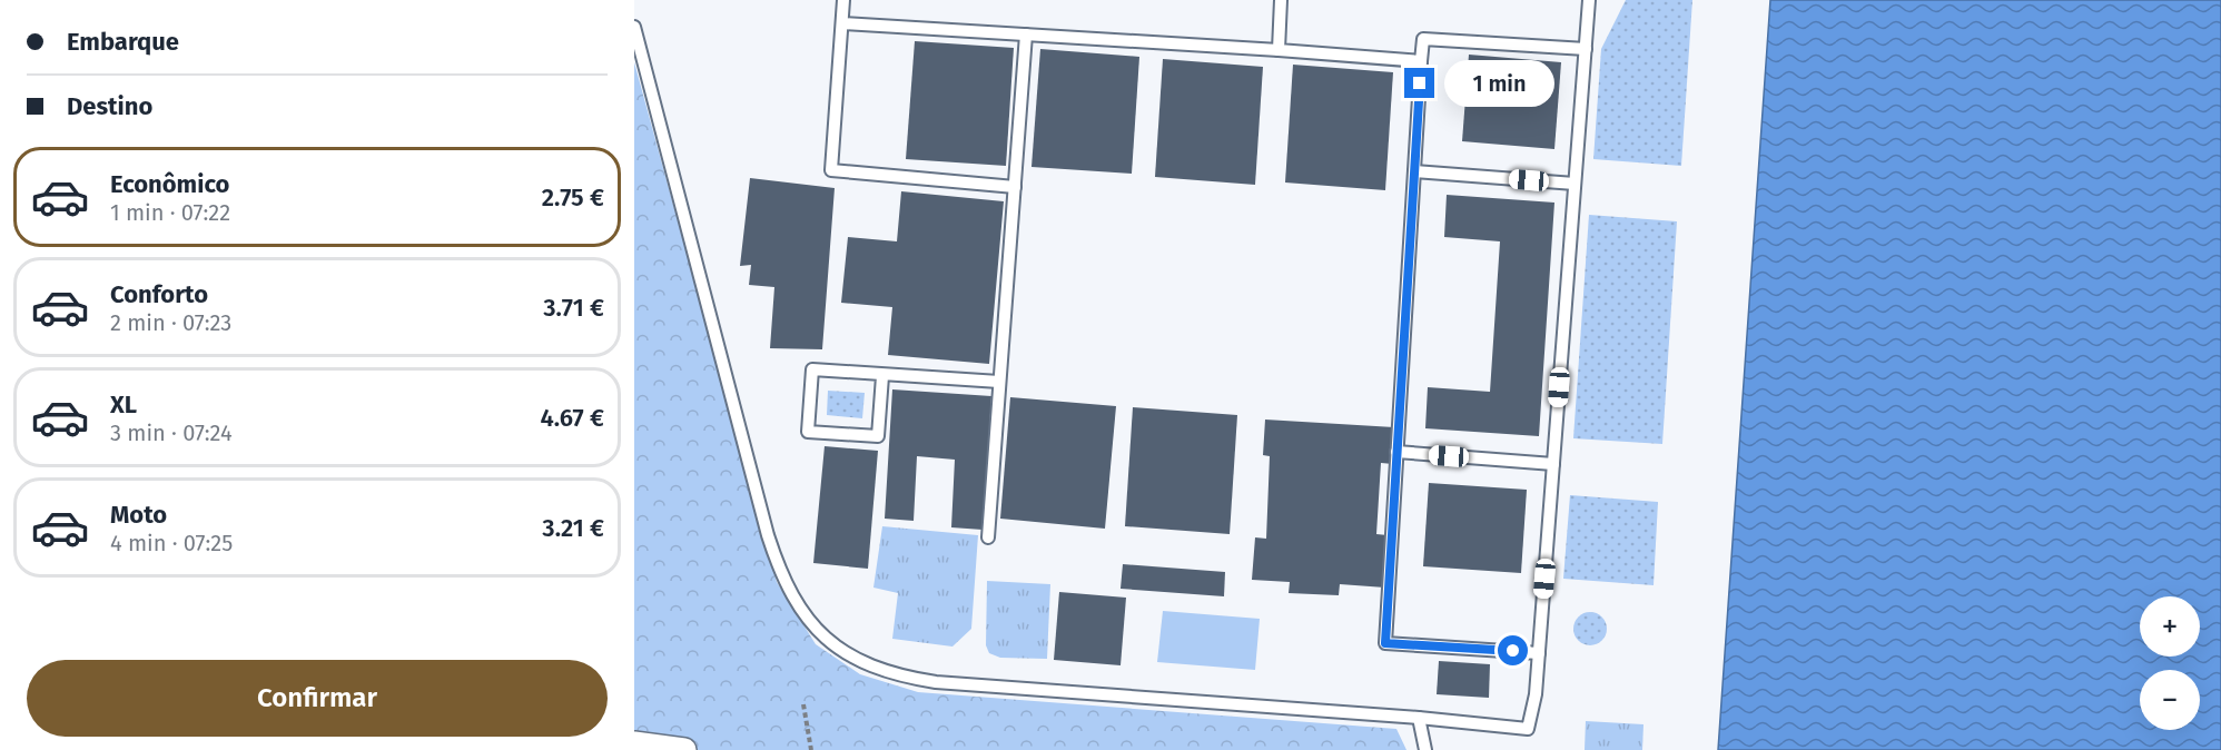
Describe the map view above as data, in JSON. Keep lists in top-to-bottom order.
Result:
{
  "page": {
    "banner": ["Embarque", "Destino"],
    "bubble": "1 min",
    "list": [
      {
        "name": "Econômico",
        "note": "1 min · 07:22",
        "value": "2.75 €"
      },
      {
        "name": "Conforto",
        "note": "2 min · 07:23",
        "value": "3.71 €"
      },
      {
        "name": "XL",
        "note": "3 min · 07:24",
        "value": "4.67 €"
      },
      {
        "name": "Moto",
        "note": "4 min · 07:25",
        "value": "3.21 €"
      }
    ],
    "map_buttons": ["+", "−"],
    "buttons": "Confirmar"
  }
}
